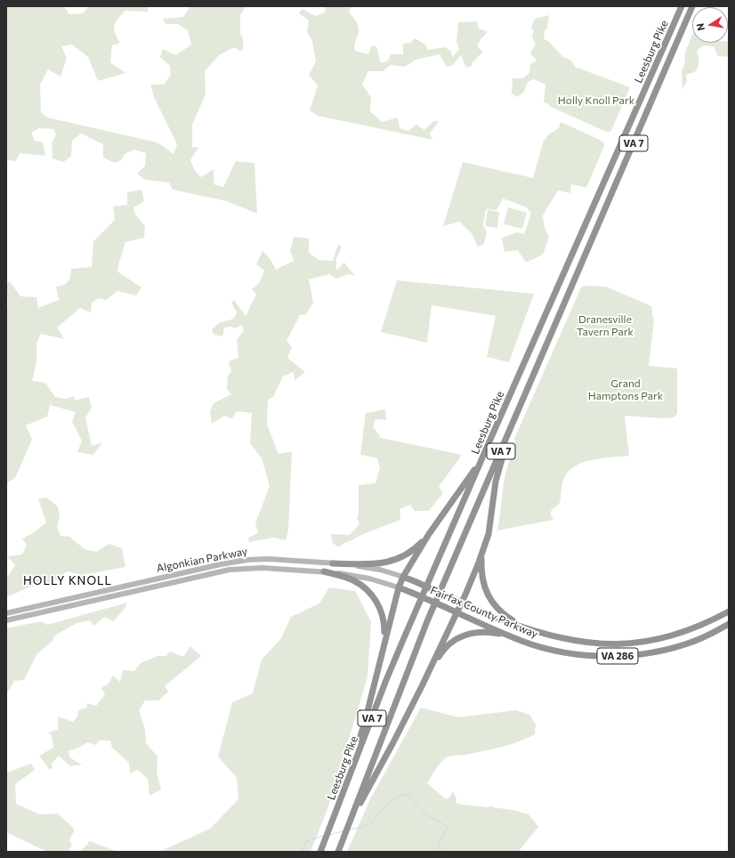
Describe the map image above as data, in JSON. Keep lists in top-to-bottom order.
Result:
{
  "streets": {
    "highway": [
      "Leesburg Pike",
      "VA 7",
      "Fairfax County Parkway",
      "VA 286"
    ],
    "main road": ["Algonkian Parkway"]
  },
  "crossings": [
    ["Algonkian Parkway", "Fairfax County Parkway"]
  ],
  "districts": ["HOLLY KNOLL"],
  "parks": ["Holly Knoll Park", "Dranesville Tavern Park", "Grand Hamptons Park"],
  "north": "left"
}
